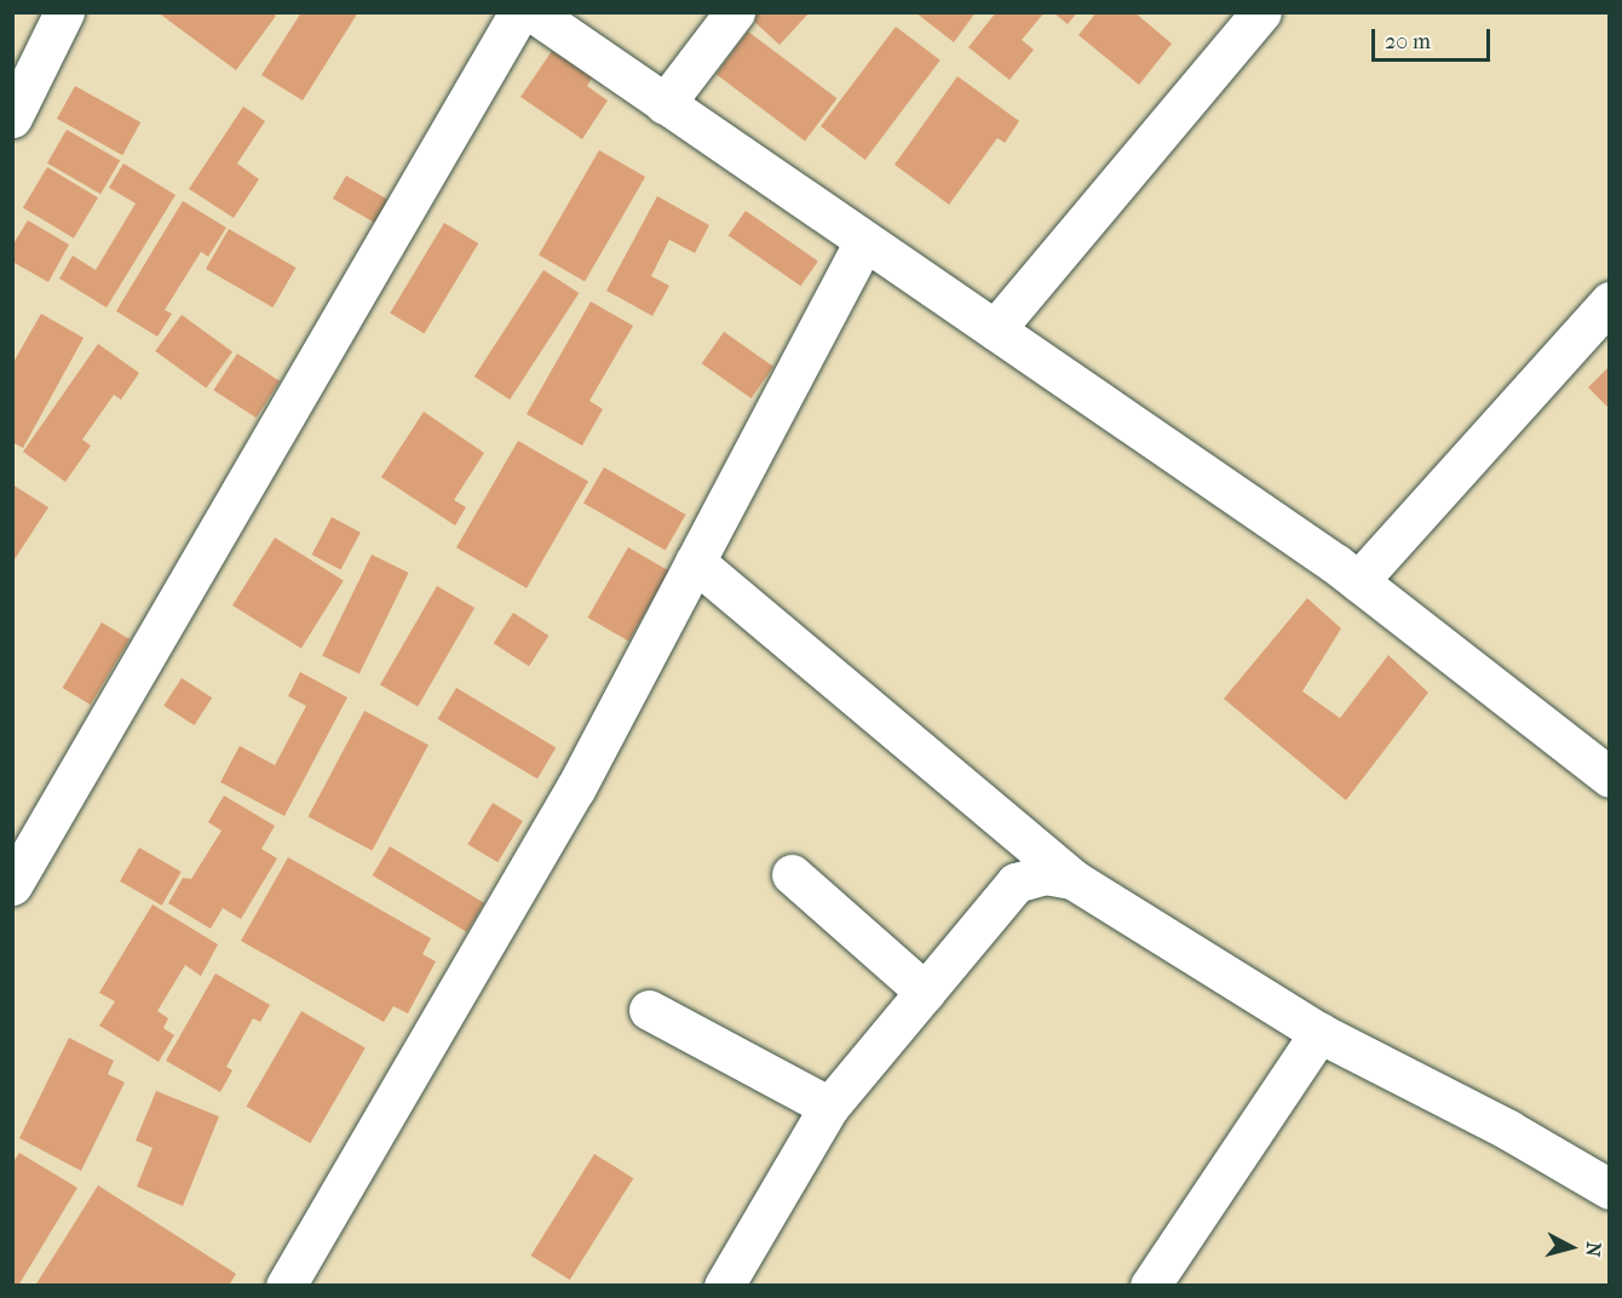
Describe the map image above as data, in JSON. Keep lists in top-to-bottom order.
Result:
{
  "scale_bar": "20 m",
  "north": "right"
}
